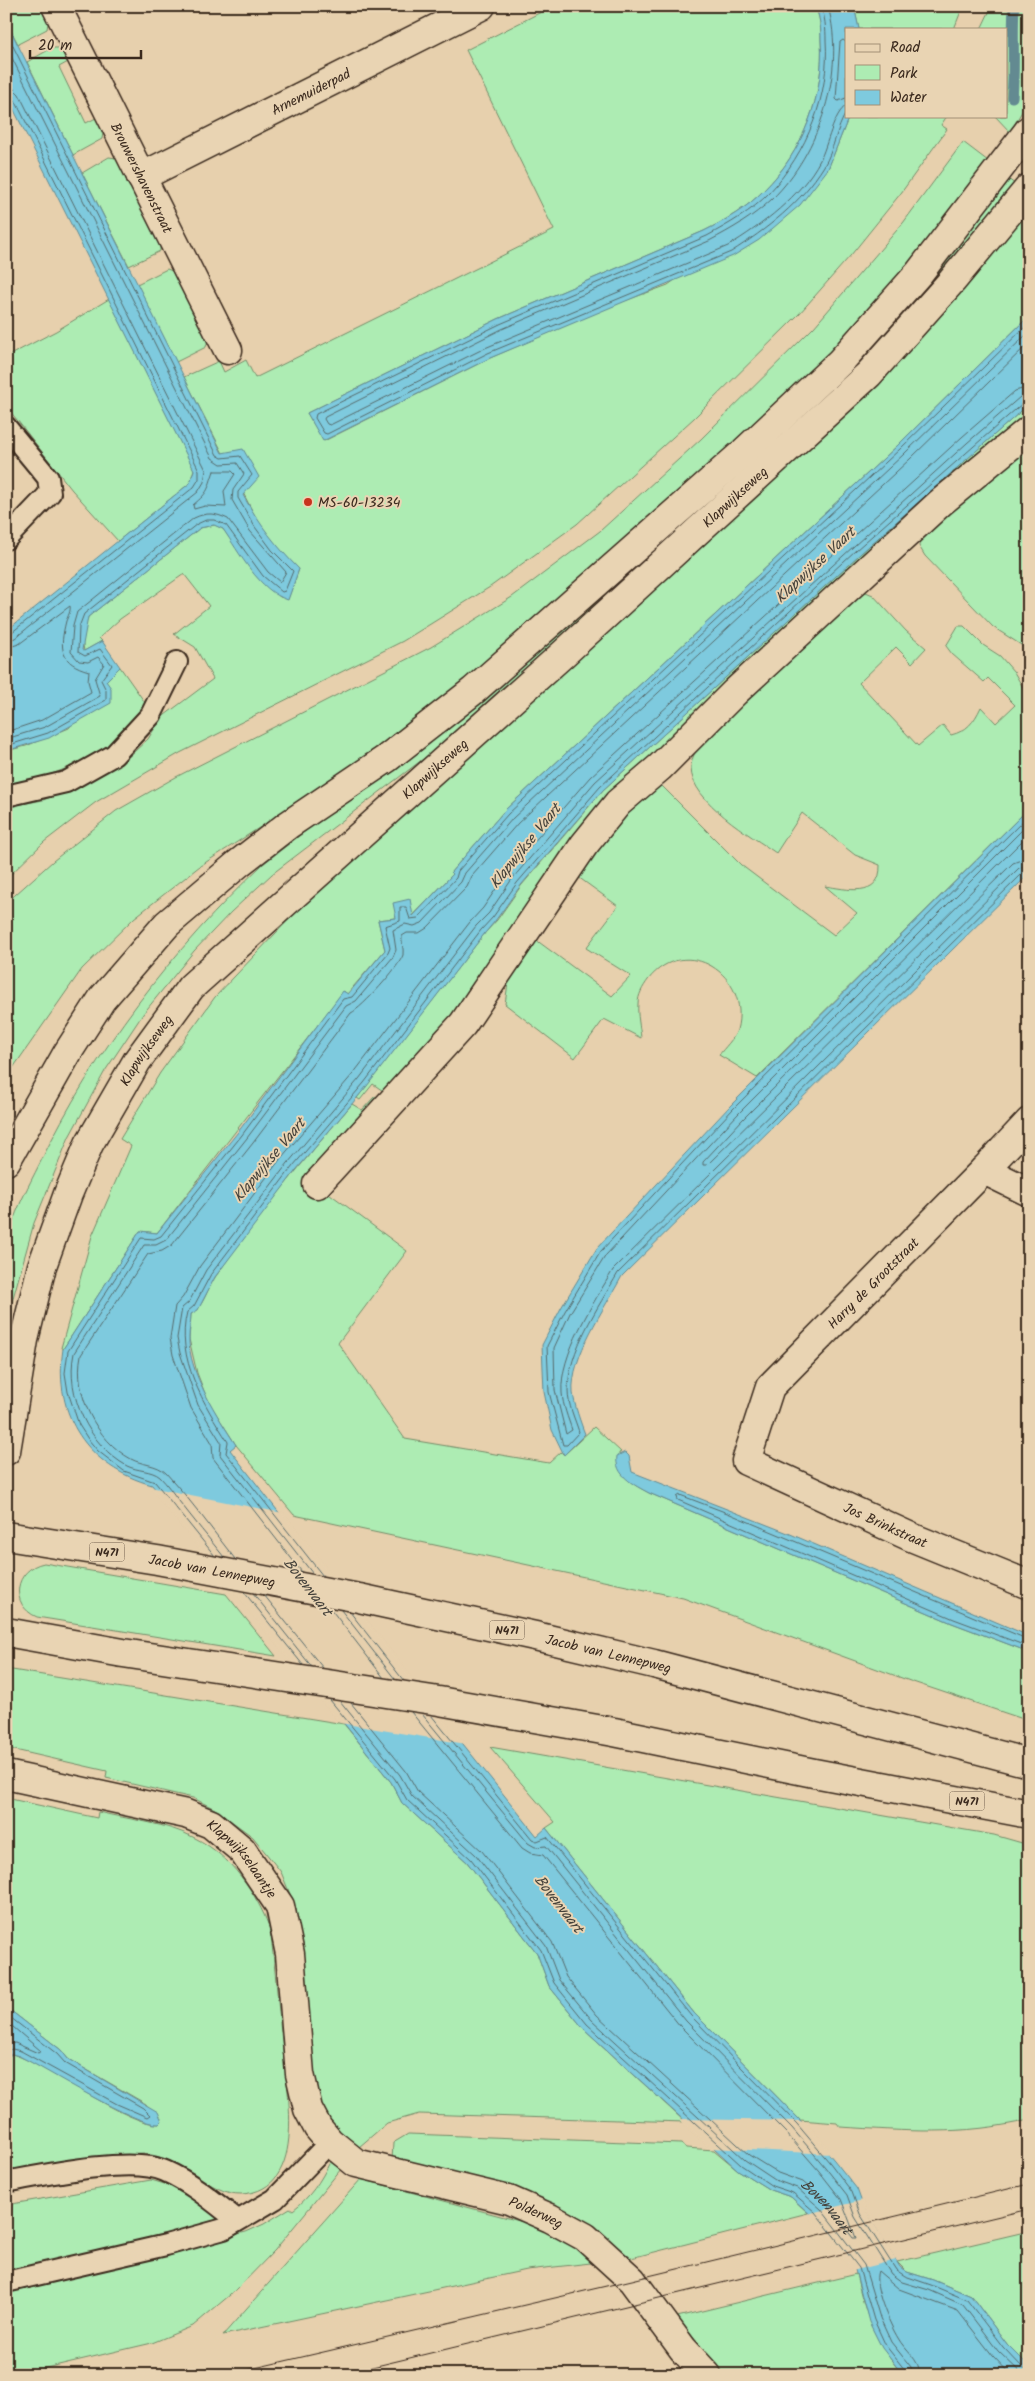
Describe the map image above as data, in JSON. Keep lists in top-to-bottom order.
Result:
{
  "streets": {
    "main road": [
      "Arnemuiderpad",
      "Brouwershavenstraat",
      "Klapwijkseweg",
      "Harry de Grootstraat",
      "Jos Brinkstraat",
      "N471",
      "Jacob van Lennepweg",
      "Klapwijkselaantje",
      "Polderweg"
    ]
  },
  "crossings": [
    ["Arnemuiderpad", "Brouwershavenstraat"],
    ["Harry de Grootstraat", "Jos Brinkstraat"],
    ["Klapwijkselaantje", "Polderweg"]
  ],
  "water": ["Klapwijkse Vaart", "Bovenvaart"],
  "places": ["MS-60-13234"],
  "legend": ["Road", "Park", "Water"],
  "scale_bar": "20 m"
}
